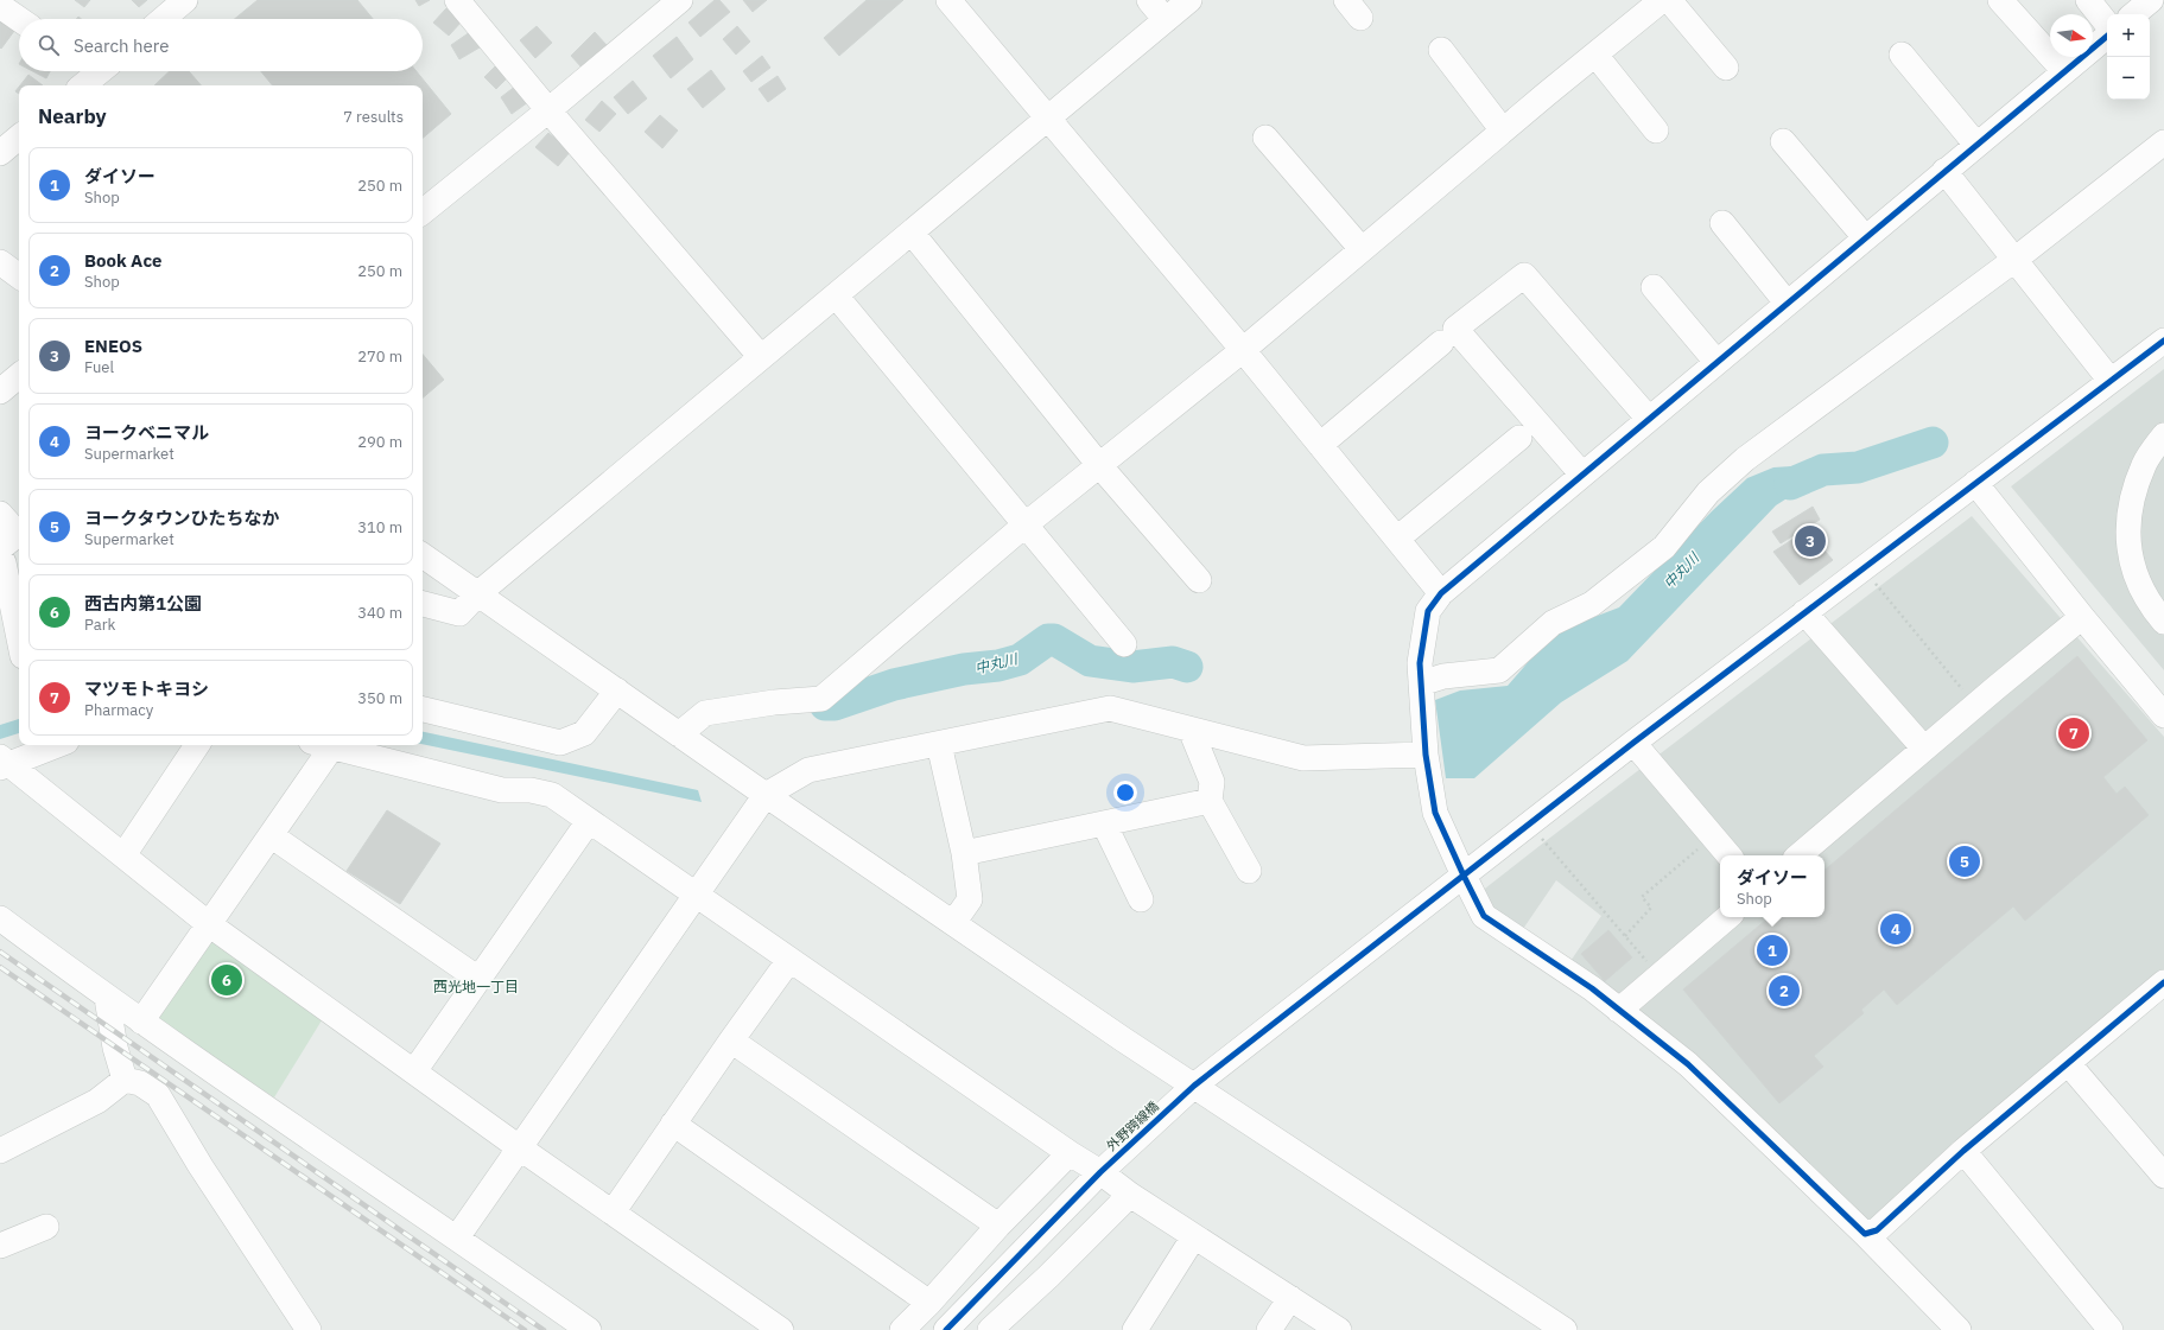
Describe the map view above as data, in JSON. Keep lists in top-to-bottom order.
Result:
{
  "streets": {
    "street": ["外野跨線橋"]
  },
  "districts": ["西光地一丁目"],
  "water": ["中丸川"],
  "north": "right",
  "page": {
    "map_buttons": ["+", "−"],
    "search": "Search here",
    "heading": ["Nearby", "7 results"],
    "list": [
      {
        "mark": "1",
        "name": "ダイソー",
        "note": "Shop",
        "value": "250 m"
      },
      {
        "mark": "2",
        "name": "Book Ace",
        "note": "Shop",
        "value": "250 m"
      },
      {
        "mark": "3",
        "name": "ENEOS",
        "note": "Fuel",
        "value": "270 m"
      },
      {
        "mark": "4",
        "name": "ヨークベニマル",
        "note": "Supermarket",
        "value": "290 m"
      },
      {
        "mark": "5",
        "name": "ヨークタウンひたちなか",
        "note": "Supermarket",
        "value": "310 m"
      },
      {
        "mark": "6",
        "name": "西古内第1公園",
        "note": "Park",
        "value": "340 m"
      },
      {
        "mark": "7",
        "name": "マツモトキヨシ",
        "note": "Pharmacy",
        "value": "350 m"
      }
    ],
    "pins": [
      "3",
      "7",
      "5",
      "4",
      "1",
      "6",
      "2"
    ],
    "popup": ["ダイソー", "Shop"]
  }
}
